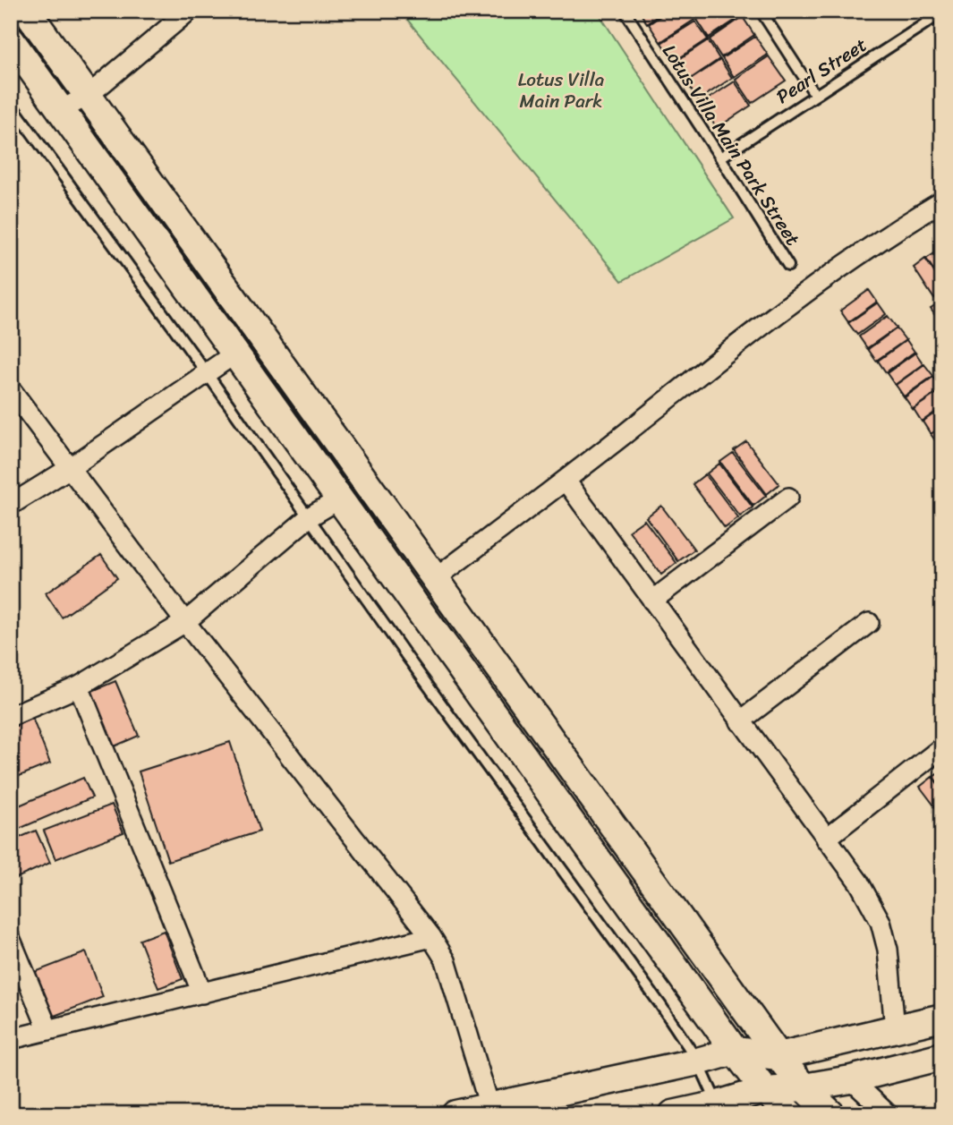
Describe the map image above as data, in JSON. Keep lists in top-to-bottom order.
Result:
{
  "streets": {
    "lane": ["Pearl Street", "Lotus Villa Main Park Street"]
  },
  "crossings": [
    ["Pearl Street", "Lotus Villa Main Park Street"]
  ],
  "parks": ["Lotus Villa Main Park"]
}
